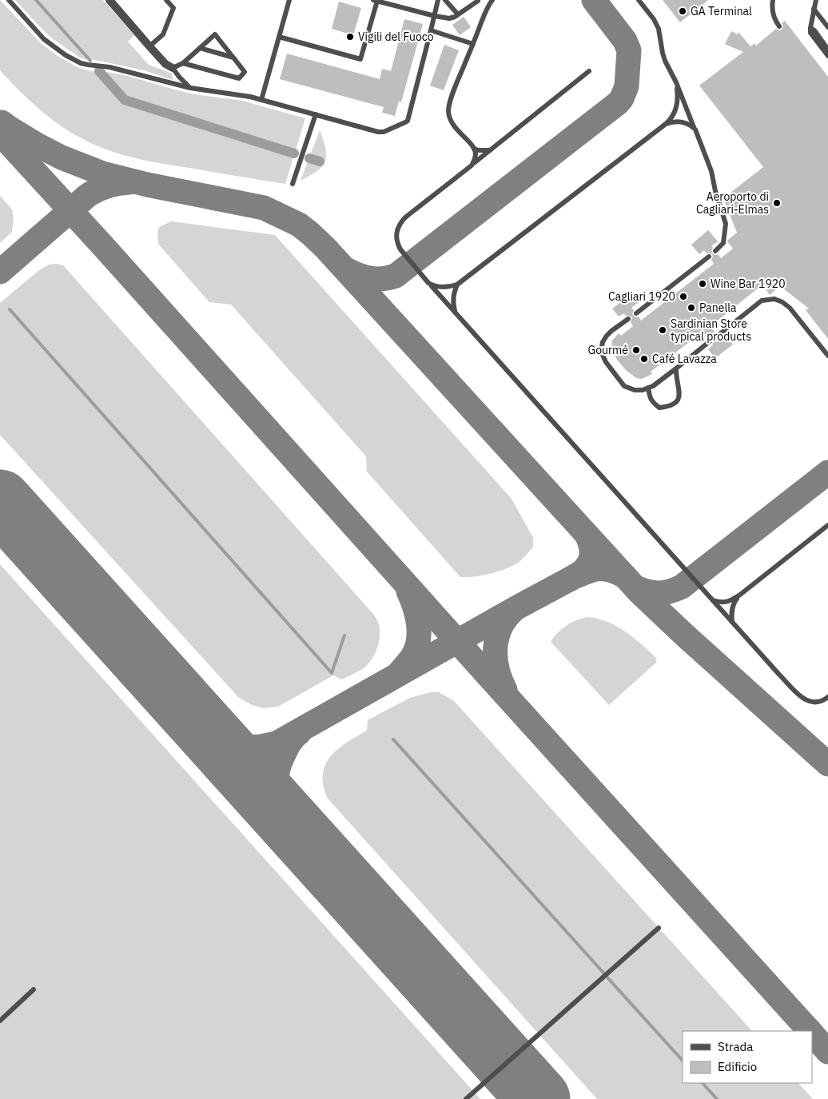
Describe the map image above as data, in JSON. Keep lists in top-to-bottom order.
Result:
{
  "places": [
    "GA Terminal",
    "Vigili del Fuoco",
    "Aeroporto di Cagliari-Elmas",
    "Wine Bar 1920",
    "Cagliari 1920",
    "Panella",
    "Sardinian Store typical products",
    "Gourmé",
    "Café Lavazza"
  ],
  "legend": ["Strada", "Edificio"]
}
